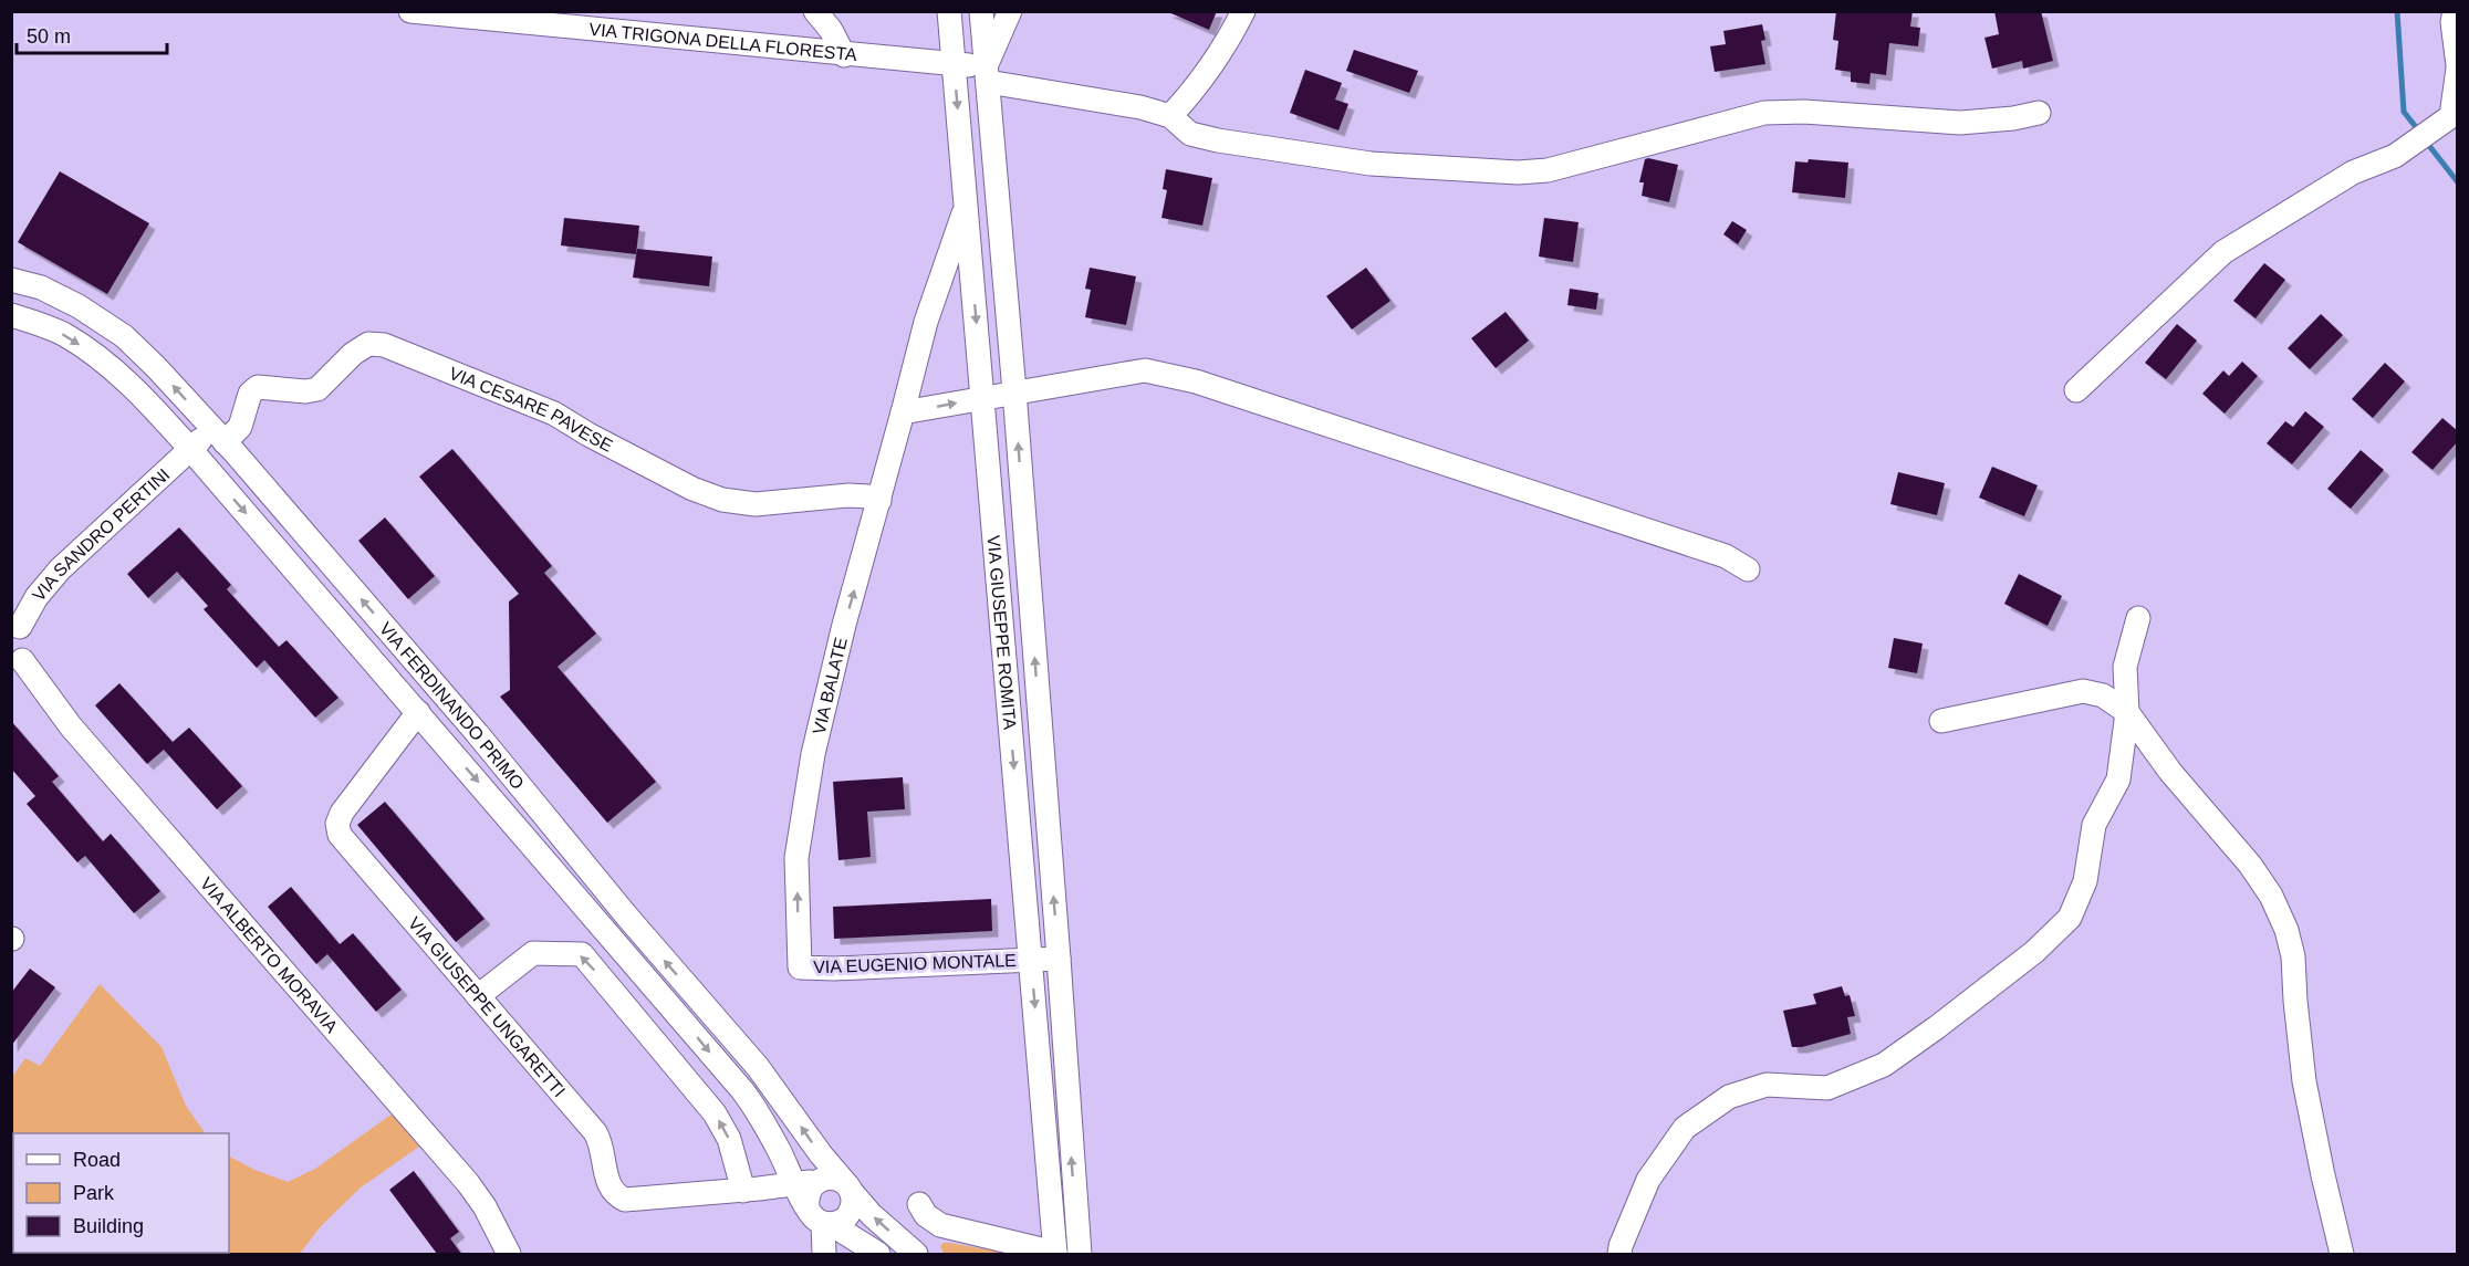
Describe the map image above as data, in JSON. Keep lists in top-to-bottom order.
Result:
{
  "streets": {
    "street": [
      "VIA TRIGONA DELLA FLORESTA",
      "VIA CESARE PAVESE",
      "VIA SANDRO PERTINI",
      "VIA GIUSEPPE ROMITA",
      "VIA BALATE",
      "VIA FERDINANDO PRIMO",
      "VIA ALBERTO MORAVIA",
      "VIA EUGENIO MONTALE",
      "VIA GIUSEPPE UNGARETTI"
    ]
  },
  "crossings": [
    ["VIA TRIGONA DELLA FLORESTA", "VIA GIUSEPPE ROMITA"],
    ["VIA CESARE PAVESE", "VIA SANDRO PERTINI"],
    ["VIA CESARE PAVESE", "VIA BALATE"],
    ["VIA CESARE PAVESE", "VIA FERDINANDO PRIMO"],
    ["VIA SANDRO PERTINI", "VIA FERDINANDO PRIMO"],
    ["VIA SANDRO PERTINI", "VIA ALBERTO MORAVIA"],
    ["VIA GIUSEPPE ROMITA", "VIA BALATE"],
    ["VIA GIUSEPPE ROMITA", "VIA EUGENIO MONTALE"],
    ["VIA BALATE", "VIA EUGENIO MONTALE"],
    ["VIA FERDINANDO PRIMO", "VIA GIUSEPPE UNGARETTI"]
  ],
  "one_way": ["VIA BALATE"],
  "legend": ["Road", "Park", "Building"],
  "scale_bar": "50 m"
}
